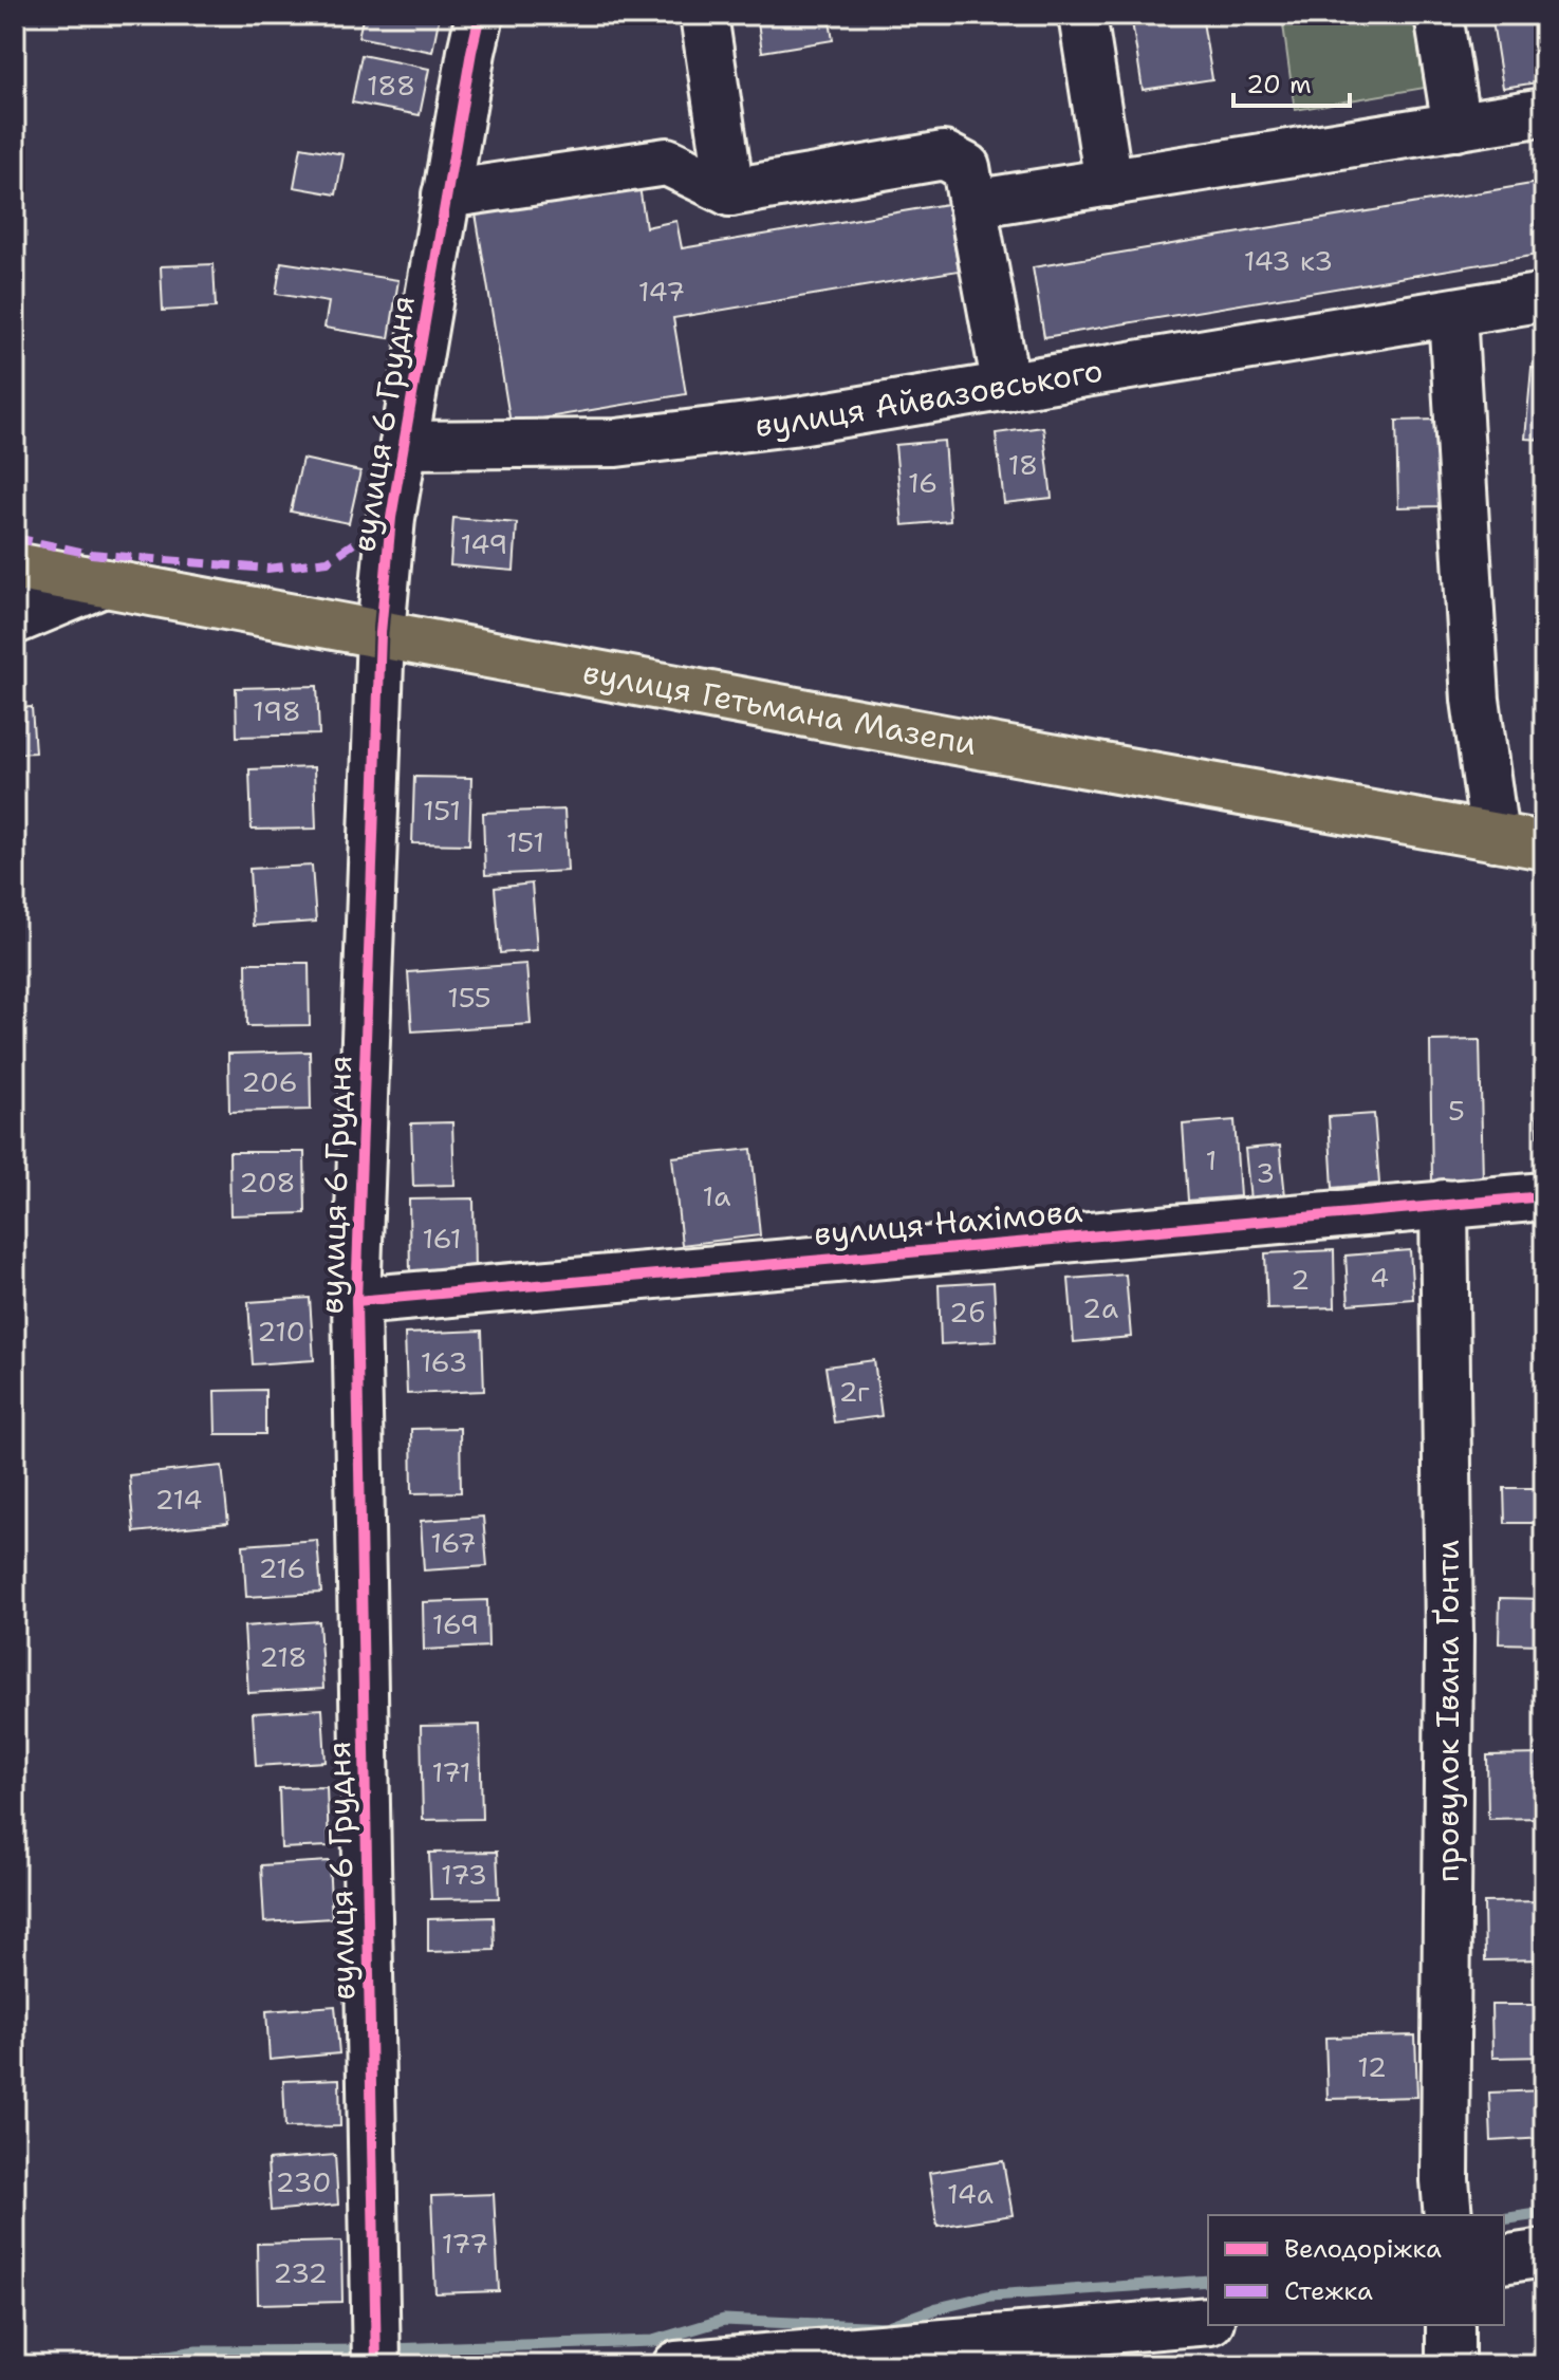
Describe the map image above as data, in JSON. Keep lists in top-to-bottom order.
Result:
{
  "streets": {
    "highway": ["вулиця Гетьмана Мазепи"],
    "street": [
      "вулиця Айвазовського",
      "вулиця 6 Грудня",
      "вулиця Нахімова",
      "провулок Івана Ґонти"
    ]
  },
  "crossings": [
    ["вулиця Айвазовського", "вулиця 6 Грудня"],
    ["вулиця 6 Грудня", "вулиця Гетьмана Мазепи"],
    ["вулиця 6 Грудня", "вулиця Нахімова"],
    ["вулиця Нахімова", "провулок Івана Ґонти"]
  ],
  "house_numbers": [
    "188",
    "143 к3",
    "147",
    "18",
    "16",
    "149",
    "198",
    "151",
    "151",
    "155",
    "206",
    "5",
    "1",
    "3",
    "208",
    "1а",
    "161",
    "4",
    "2",
    "2а",
    "2б",
    "210",
    "163",
    "2г",
    "214",
    "167",
    "216",
    "169",
    "218",
    "171",
    "173",
    "12",
    "230",
    "14а",
    "177",
    "232"
  ],
  "legend": ["Велодоріжка", "Стежка"],
  "scale_bar": "20 m"
}
